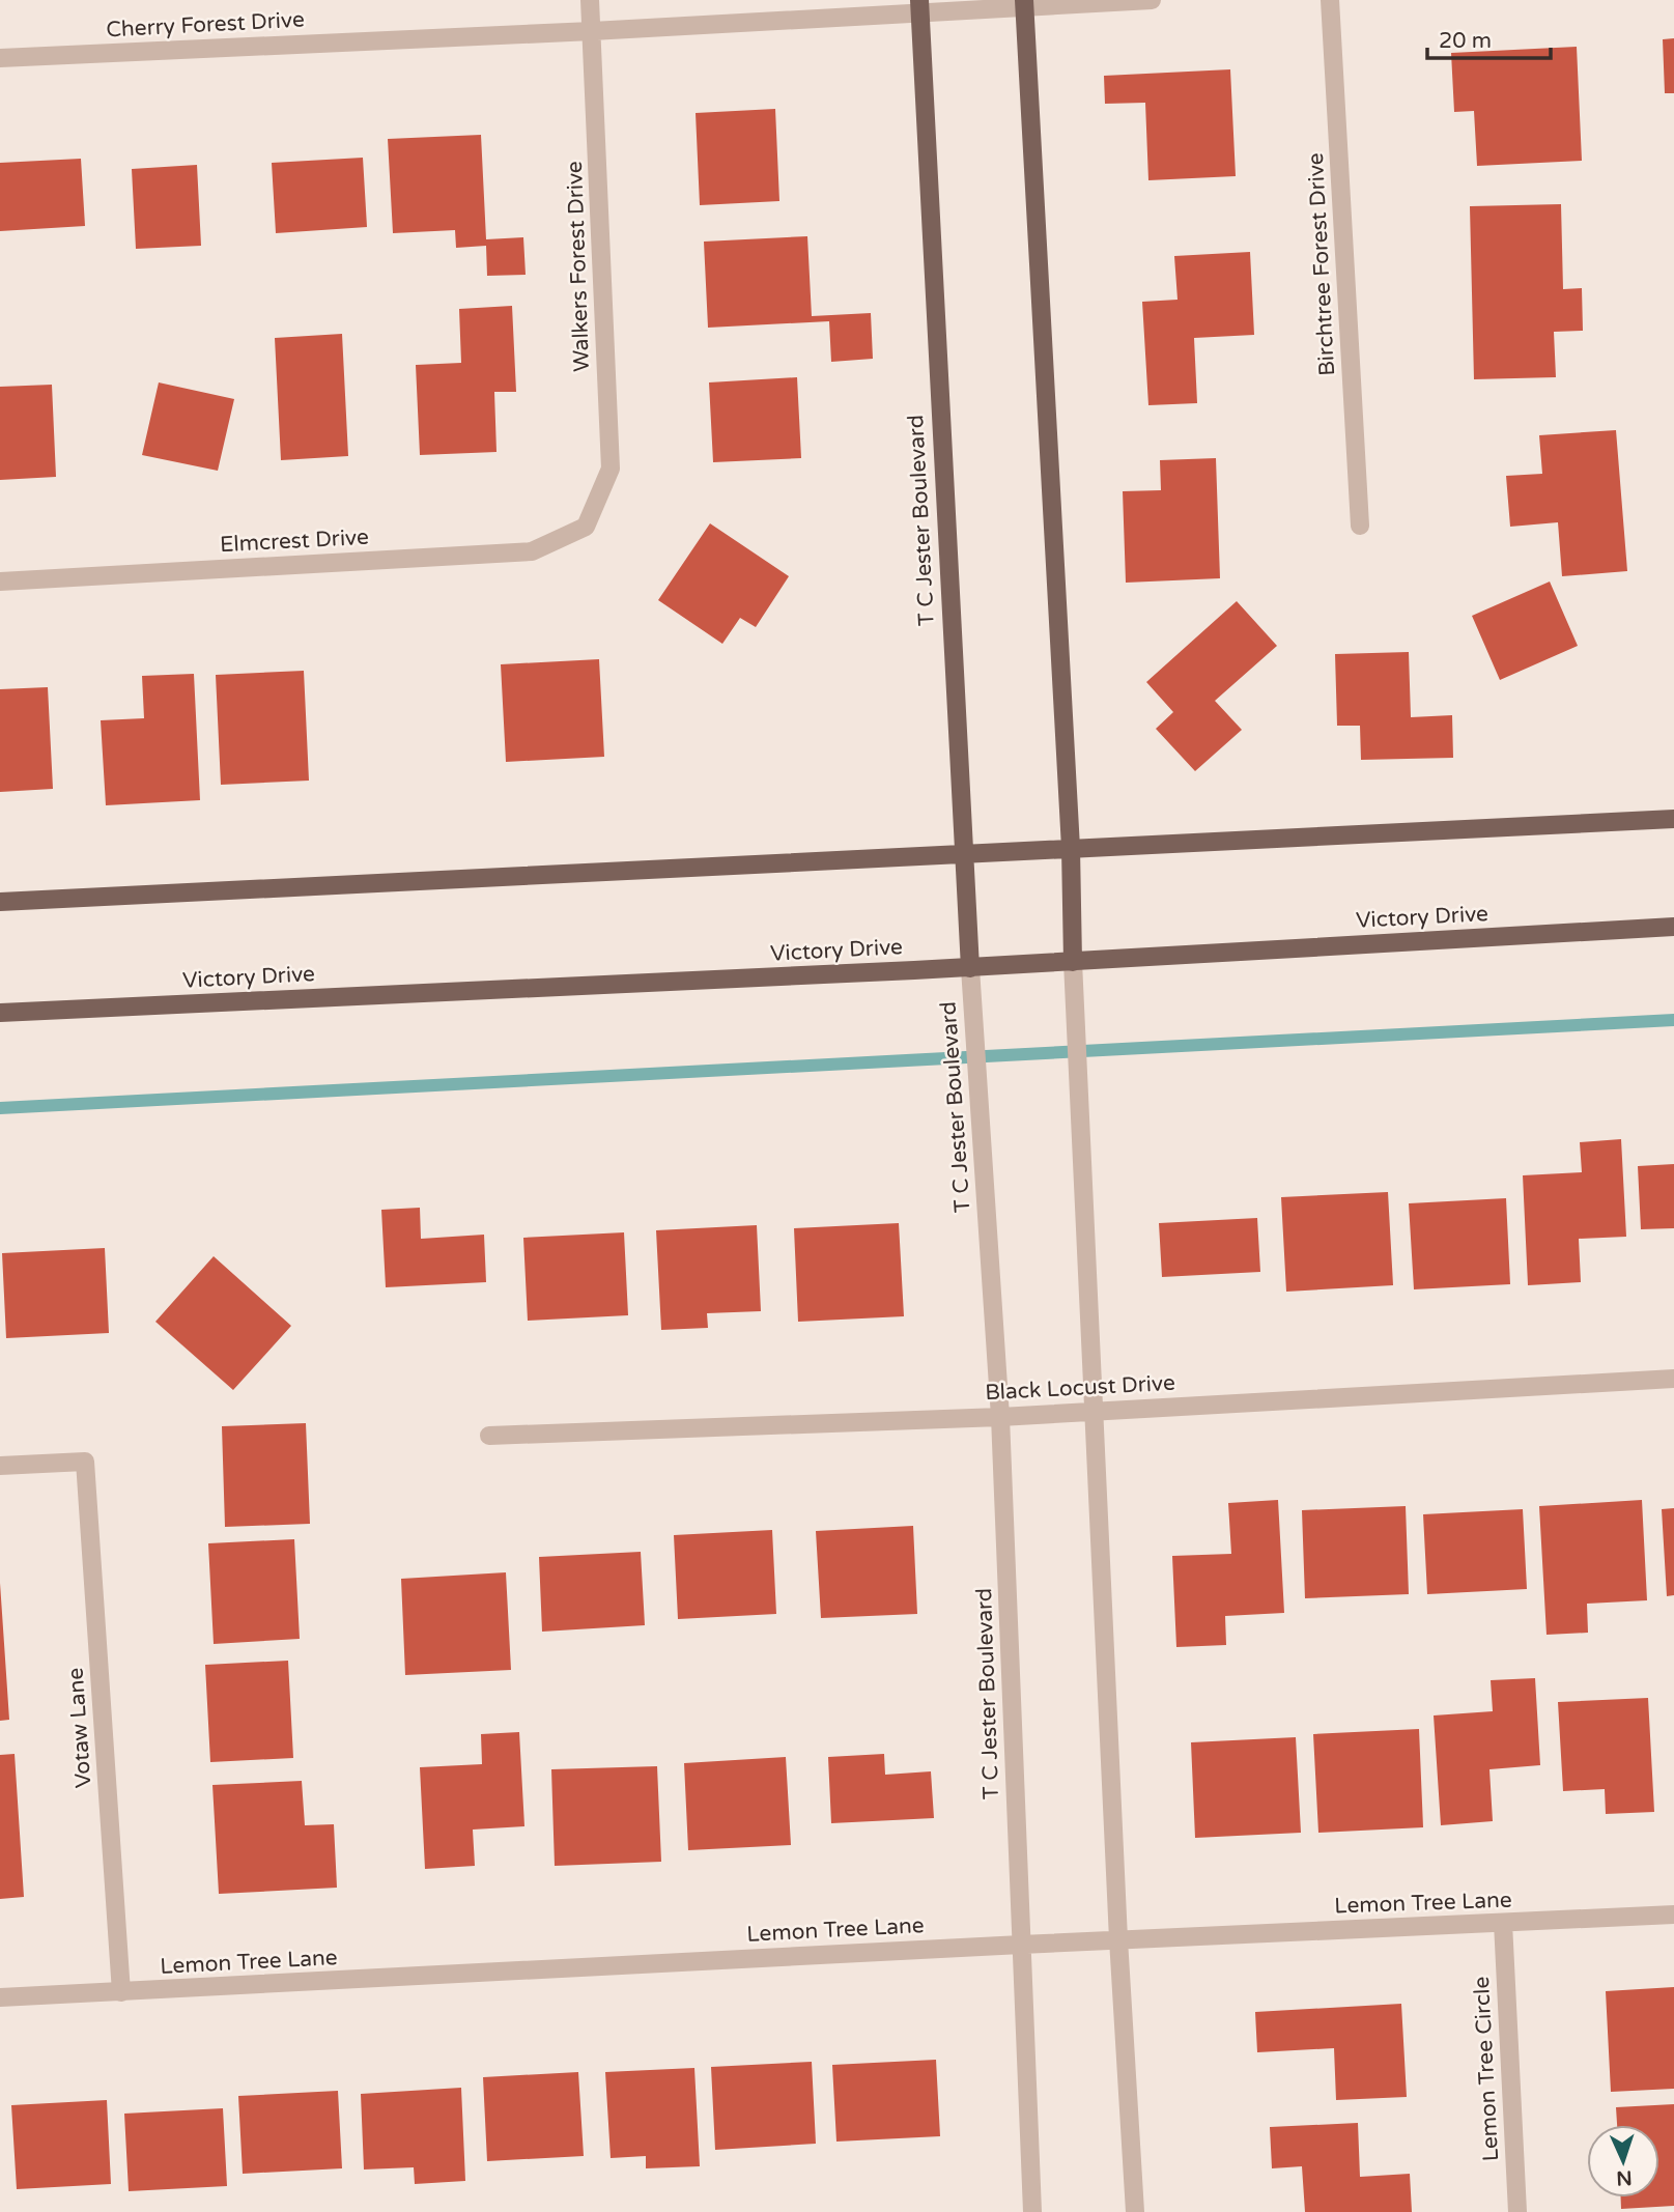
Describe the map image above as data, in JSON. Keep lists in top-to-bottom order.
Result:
{
  "streets": {
    "main road": ["T C Jester Boulevard", "Victory Drive"],
    "street": [
      "Cherry Forest Drive",
      "Birchtree Forest Drive",
      "Walkers Forest Drive",
      "Elmcrest Drive",
      "Black Locust Drive",
      "Votaw Lane",
      "Lemon Tree Lane",
      "Lemon Tree Circle"
    ]
  },
  "crossings": [
    ["Cherry Forest Drive", "Walkers Forest Drive"],
    ["Cherry Forest Drive", "T C Jester Boulevard"],
    ["Walkers Forest Drive", "Elmcrest Drive"],
    ["T C Jester Boulevard", "Victory Drive"],
    ["T C Jester Boulevard", "Black Locust Drive"],
    ["T C Jester Boulevard", "Lemon Tree Lane"],
    ["Votaw Lane", "Lemon Tree Lane"],
    ["Lemon Tree Lane", "Lemon Tree Circle"]
  ],
  "scale_bar": "20 m",
  "north": "bottom"
}
